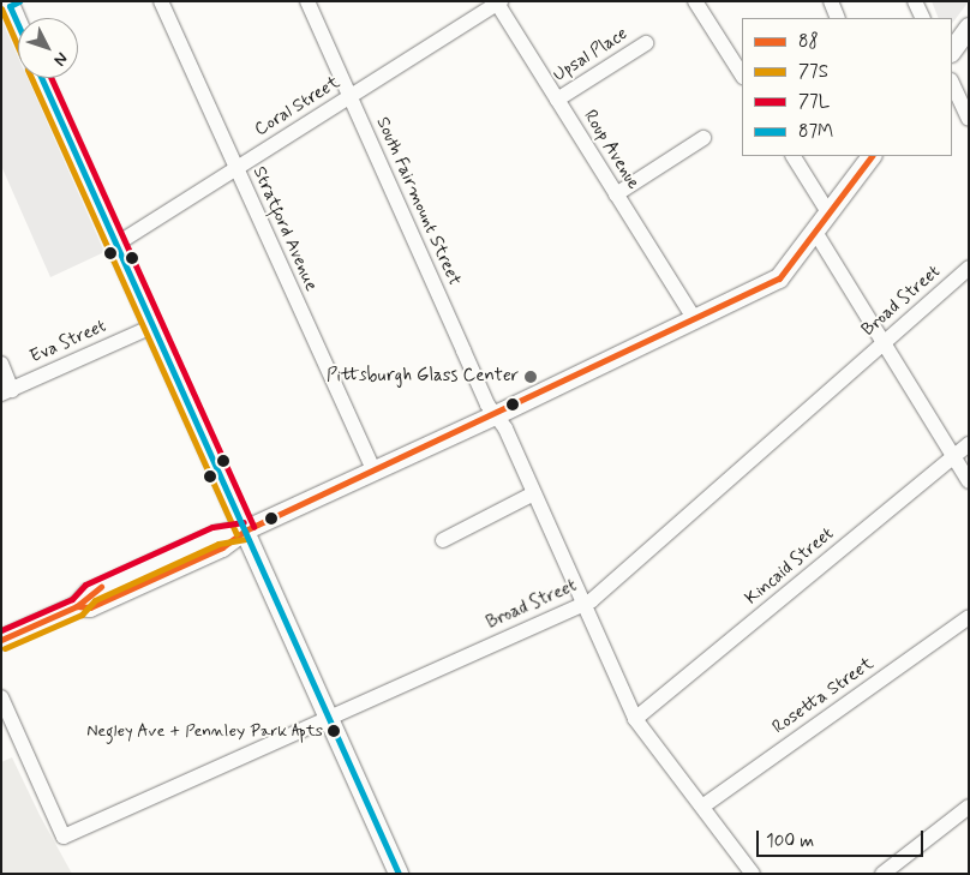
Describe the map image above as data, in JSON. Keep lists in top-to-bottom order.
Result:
{
  "streets": {
    "street": [
      "Upsal Place",
      "Coral Street",
      "Roup Avenue",
      "South Fairmount Street",
      "Stratford Avenue",
      "Broad Street",
      "Eva Street",
      "Kincaid Street",
      "Rosetta Street"
    ]
  },
  "crossings": [
    ["Upsal Place", "Roup Avenue"],
    ["Coral Street", "Roup Avenue"],
    ["Coral Street", "South Fairmount Street"],
    ["Coral Street", "Stratford Avenue"],
    ["South Fairmount Street", "Broad Street"],
    ["South Fairmount Street", "Kincaid Street"],
    ["South Fairmount Street", "Rosetta Street"]
  ],
  "places": ["Pittsburgh Glass Center", "Negley Ave + Pennley Park Apts"],
  "lines": [
    "transit line 87M",
    "transit line 77S",
    "transit line 77L",
    "transit line 88"
  ],
  "legend": [
    "88",
    "77S",
    "77L",
    "87M"
  ],
  "scale_bar": "100 m",
  "north": "bottom right"
}
